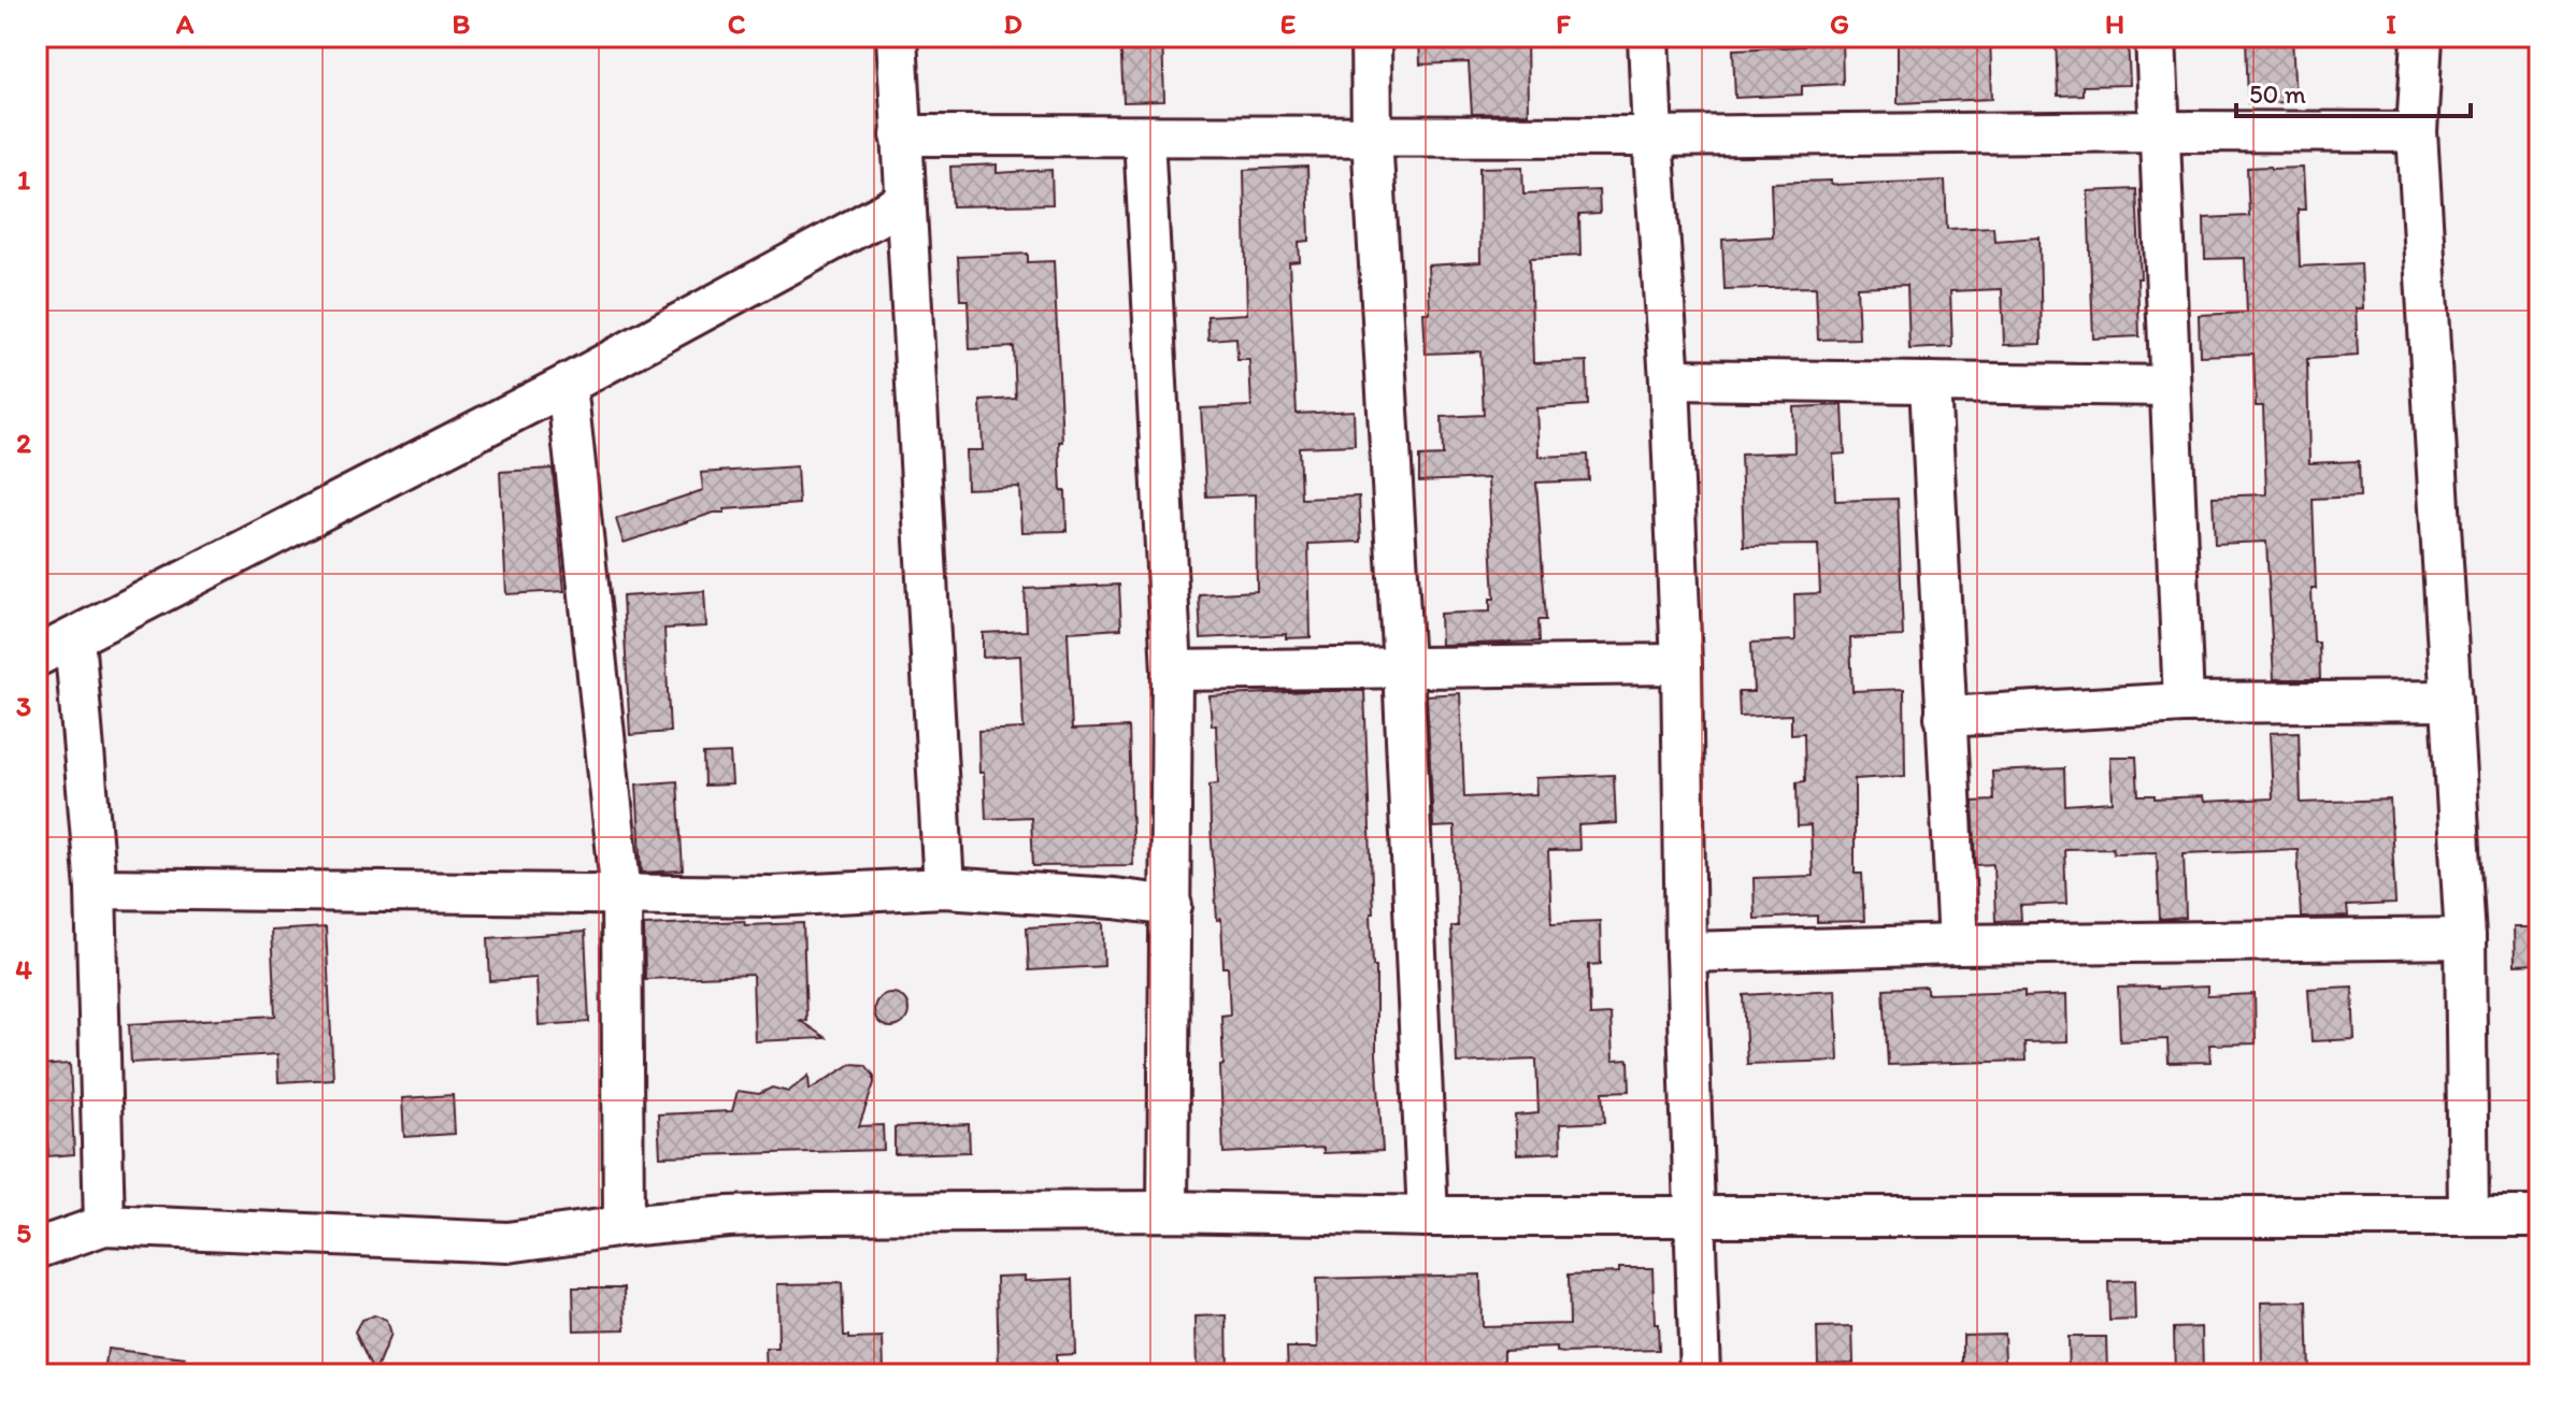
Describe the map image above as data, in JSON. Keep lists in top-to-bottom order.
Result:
{
  "scale_bar": "50 m",
  "grid": {
    "columns": [
      "A",
      "B",
      "C",
      "D",
      "E",
      "F",
      "G",
      "H",
      "I"
    ],
    "rows": [
      "1",
      "2",
      "3",
      "4",
      "5"
    ]
  }
}
